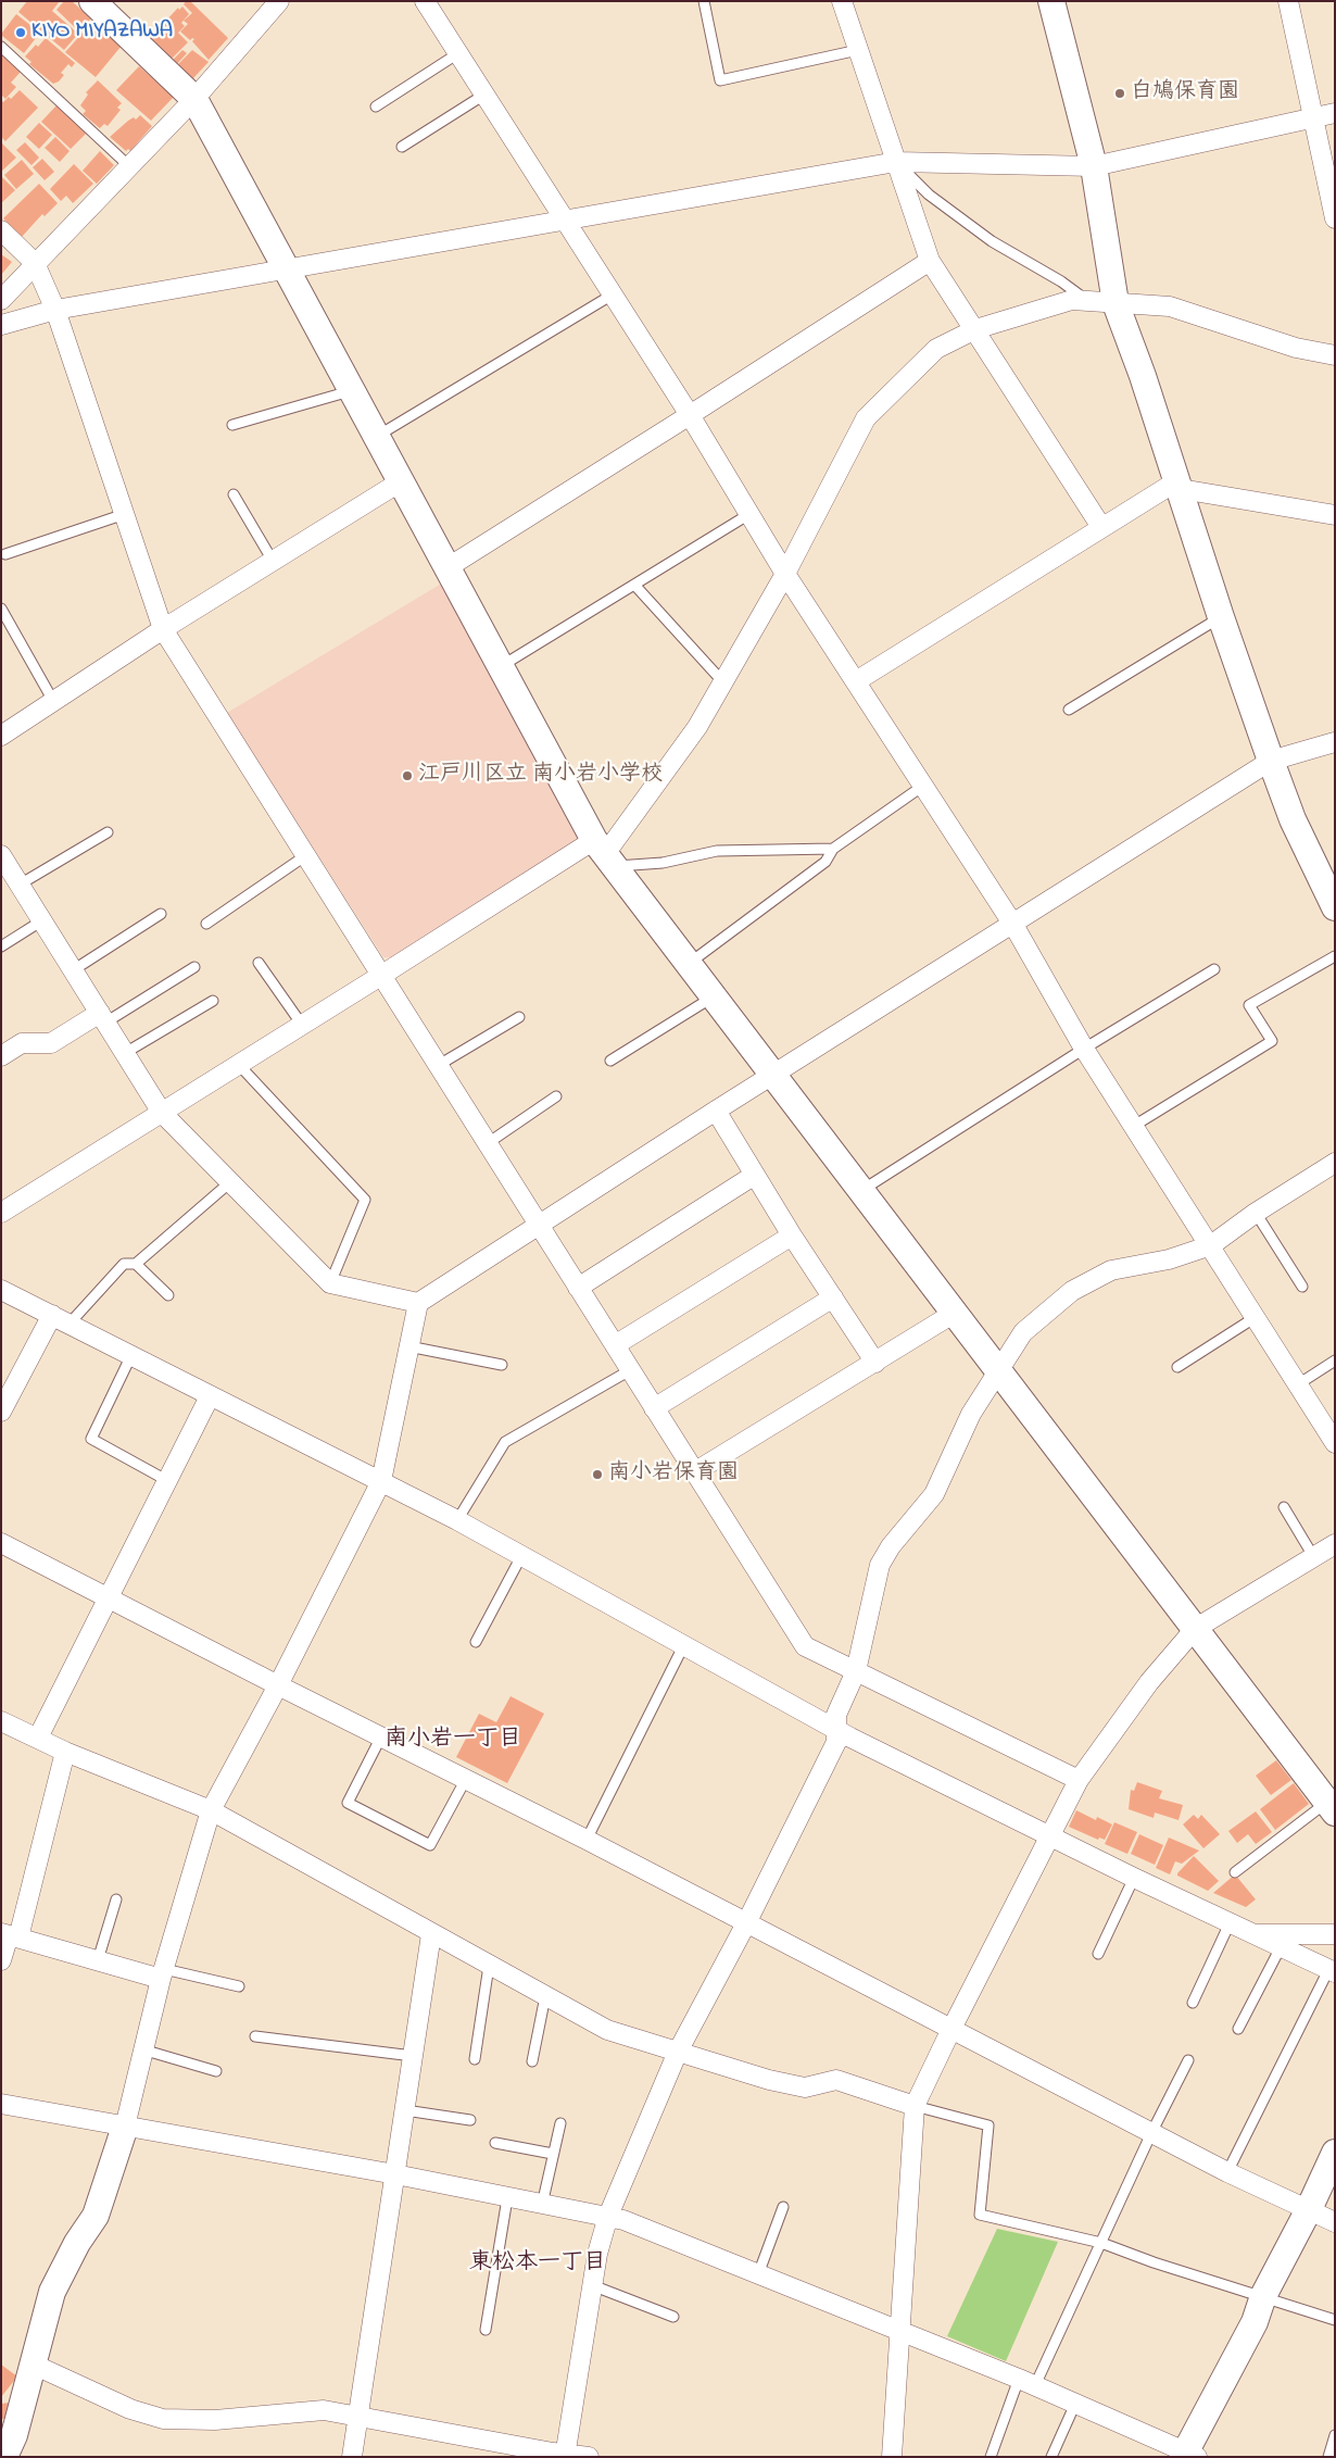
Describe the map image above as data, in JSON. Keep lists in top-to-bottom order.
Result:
{
  "districts": ["南小岩一丁目", "東松本一丁目"],
  "places": [
    "KIYO MIYAZAWA",
    "白鳩保育園",
    "江戸川区立 南小岩小学校",
    "南小岩保育園"
  ]
}
